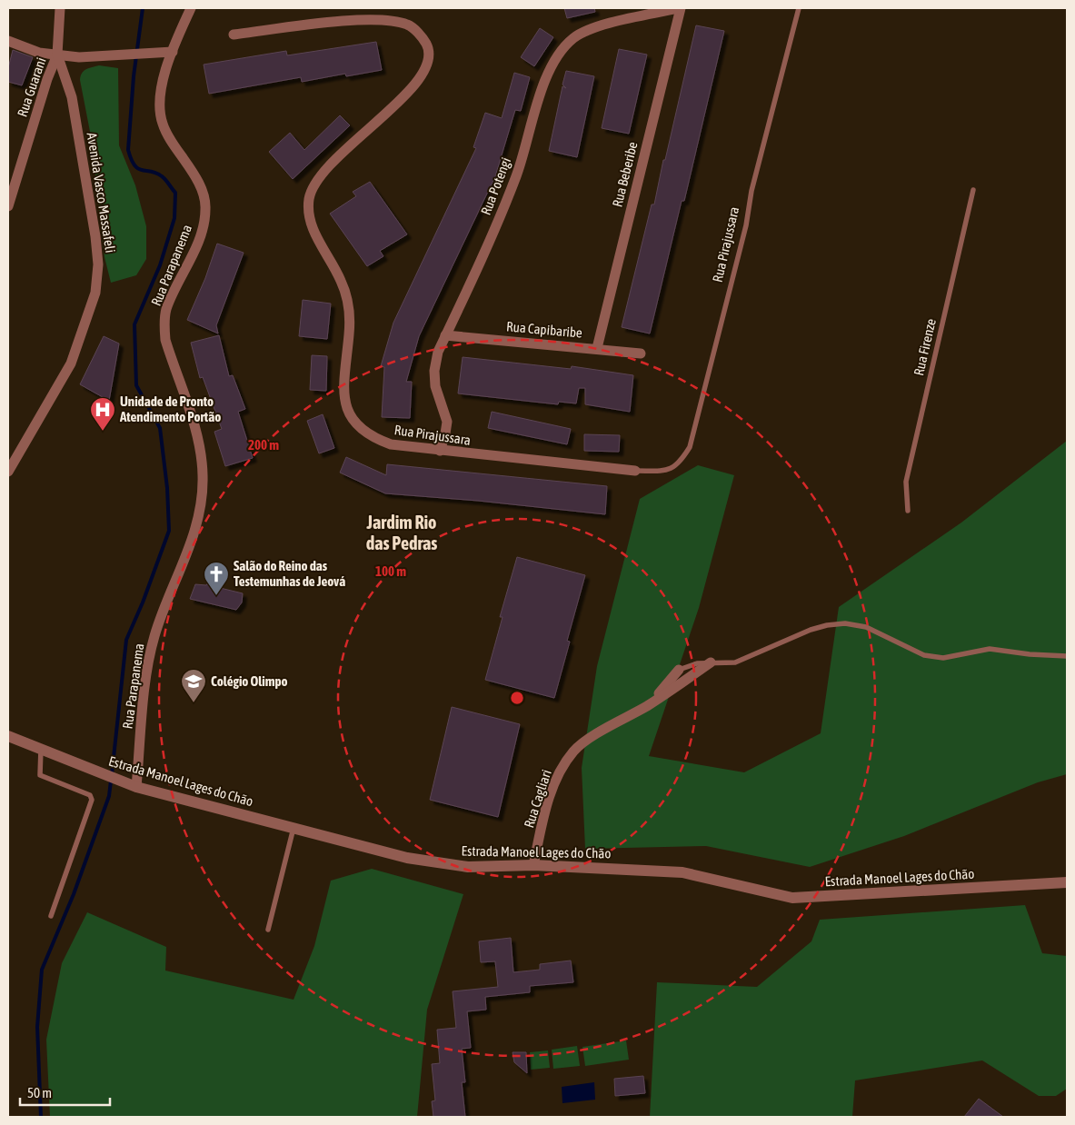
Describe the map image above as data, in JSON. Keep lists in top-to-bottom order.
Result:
{
  "streets": {
    "street": [
      "Rua Guarani",
      "Rua Beberibe",
      "Rua Potengi",
      "Avenida Vasco Massafeli",
      "Rua Pirajussara",
      "Rua Parapanema",
      "Rua Capibaribe",
      "Estrada Manoel Lages do Chão",
      "Rua Cagliari"
    ],
    "lane": ["Rua Firenze"]
  },
  "crossings": [
    ["Rua Guarani", "Avenida Vasco Massafeli"],
    ["Rua Beberibe", "Rua Potengi"],
    ["Rua Beberibe", "Rua Capibaribe"],
    ["Rua Potengi", "Rua Pirajussara"],
    ["Rua Potengi", "Rua Capibaribe"],
    ["Rua Parapanema", "Estrada Manoel Lages do Chão"],
    ["Estrada Manoel Lages do Chão", "Rua Cagliari"]
  ],
  "districts": ["Jardim Rio das Pedras"],
  "places": {
    "hospital": ["Unidade de Pronto Atendimento Portão"],
    "church": ["Salão do Reino das Testemunhas de Jeová"],
    "school or university": ["Colégio Olimpo"]
  },
  "scale_bar": "50 m",
  "rings": ["200 m", "100 m"]
}
